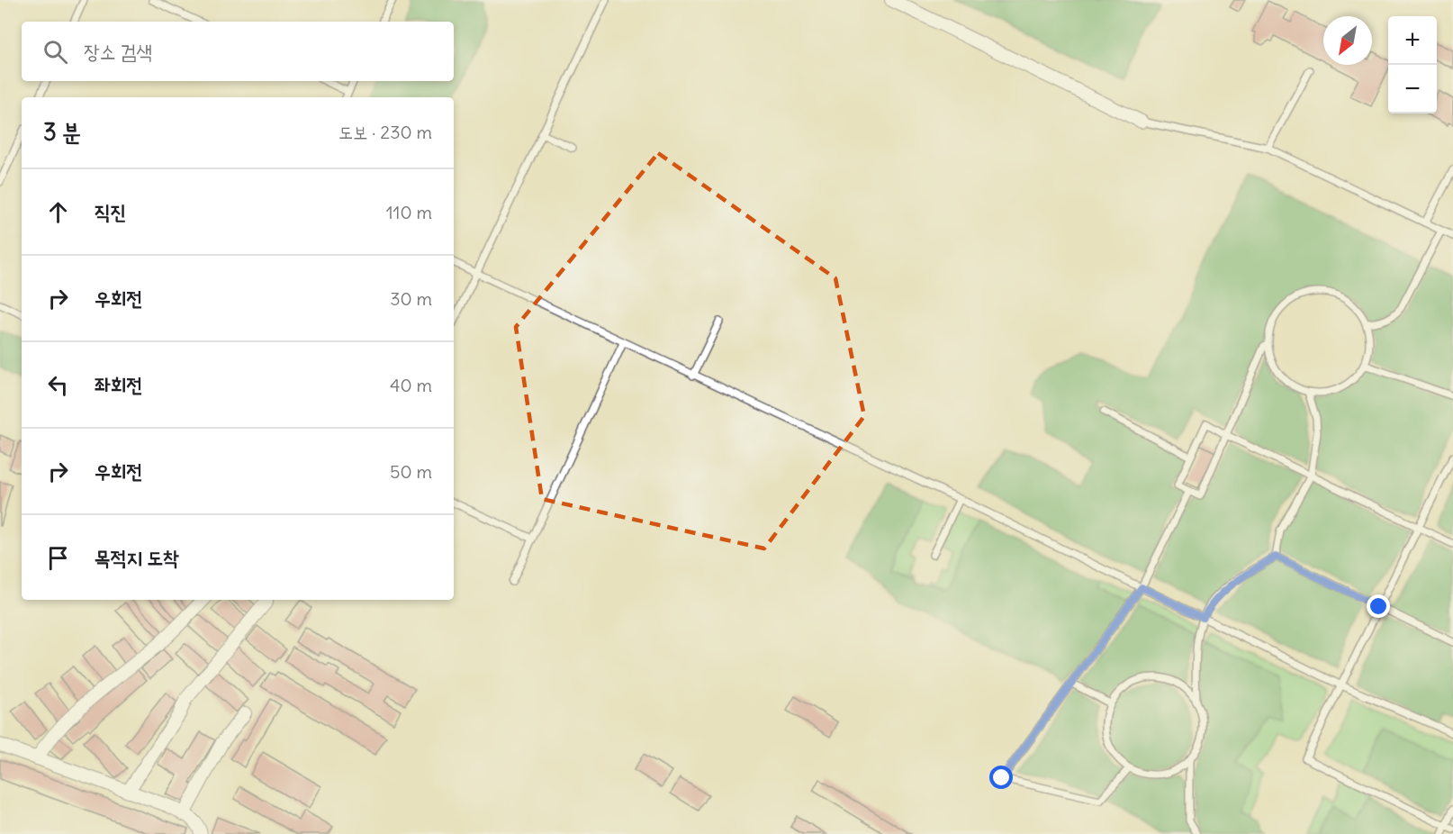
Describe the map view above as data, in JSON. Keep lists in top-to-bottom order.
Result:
{
  "north": "bottom left",
  "page": {
    "map_buttons": ["+", "−"],
    "search": "장소 검색",
    "heading": ["3 분", "도보 · 230 m"],
    "list": [
      ["직진", "110 m"],
      ["우회전", "30 m"],
      ["좌회전", "40 m"],
      ["우회전", "50 m"],
      "목적지 도착"
    ]
  }
}
